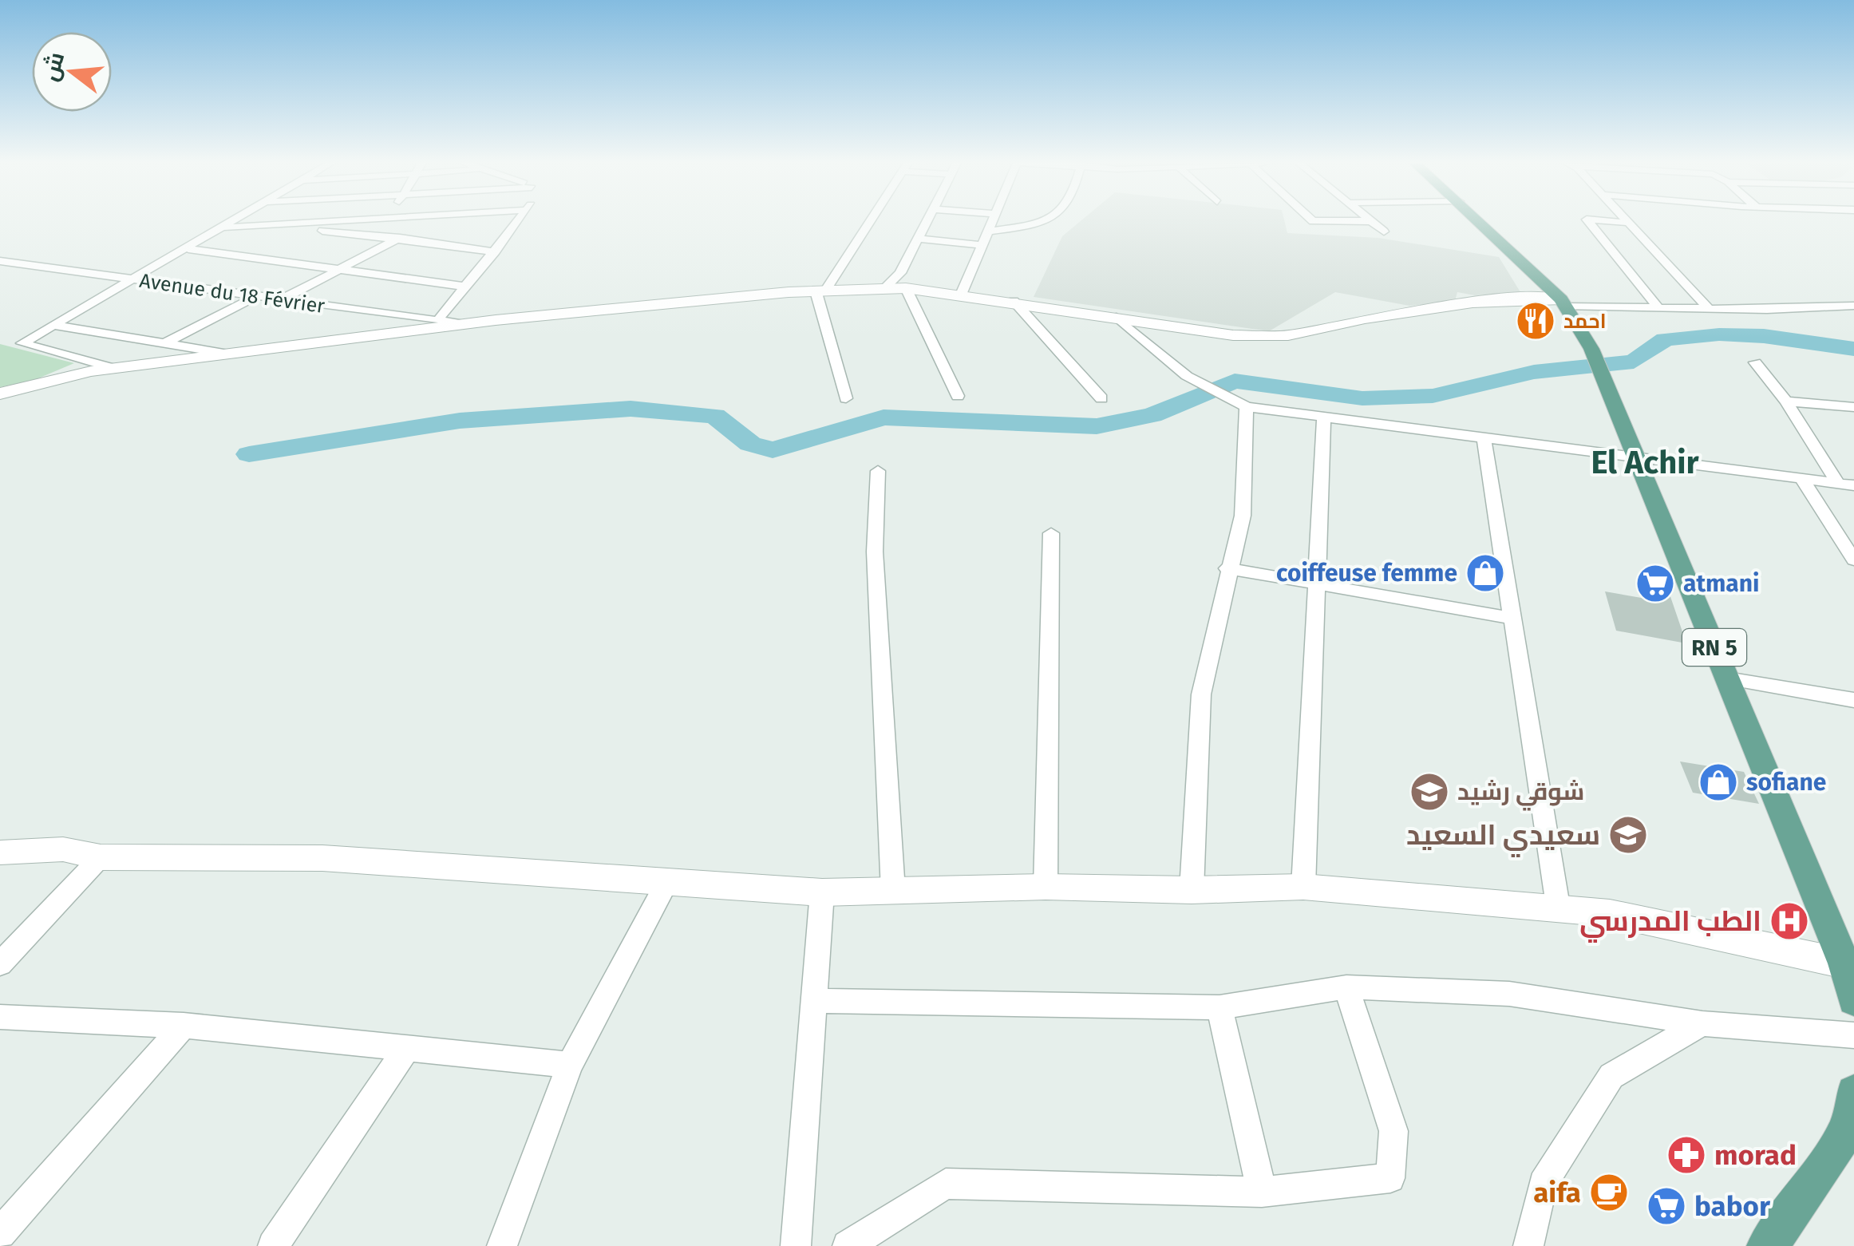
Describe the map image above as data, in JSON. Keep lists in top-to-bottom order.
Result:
{
  "streets": {
    "main road": ["RN 5"],
    "street": ["Avenue du 18 Février"]
  },
  "districts": ["El Achir"],
  "places": {
    "restaurant": ["احمد"],
    "shop": ["coiffeuse femme", "sofiane"],
    "supermarket": ["atmani", "babor"],
    "school or university": ["شوقي رشيد", "سعيدي السعيد"],
    "hospital": ["الطب المدرسي"],
    "pharmacy": ["morad"],
    "cafe": ["aifa"]
  },
  "north": "left"
}
